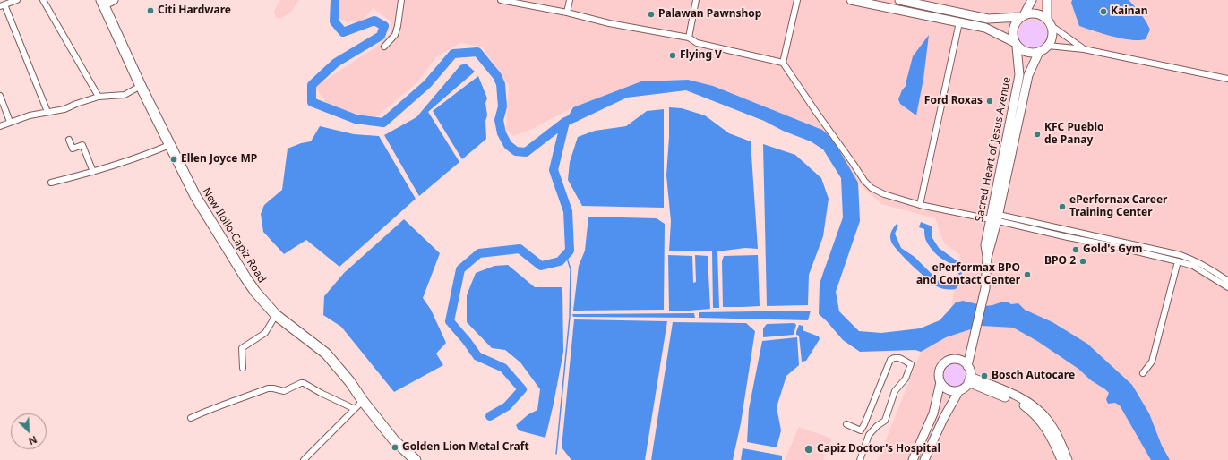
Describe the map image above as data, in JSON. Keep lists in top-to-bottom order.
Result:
{
  "streets": {
    "highway": ["New Iloilo-Capiz Road"],
    "main road": ["Sacred Heart of Jesus Avenue"]
  },
  "places": [
    "Citi Hardware",
    "Kainan",
    "Palawan Pawnshop",
    "Flying V",
    "Ford Roxas",
    "KFC Pueblo de Panay",
    "Ellen Joyce MP",
    "ePerfornax Career Training Center",
    "Gold's Gym",
    "BPO 2",
    "ePerformax BPO and Contact Center",
    "Bosch Autocare",
    "Golden Lion Metal Craft",
    "Capiz Doctor's Hospital"
  ],
  "north": "bottom right"
}
